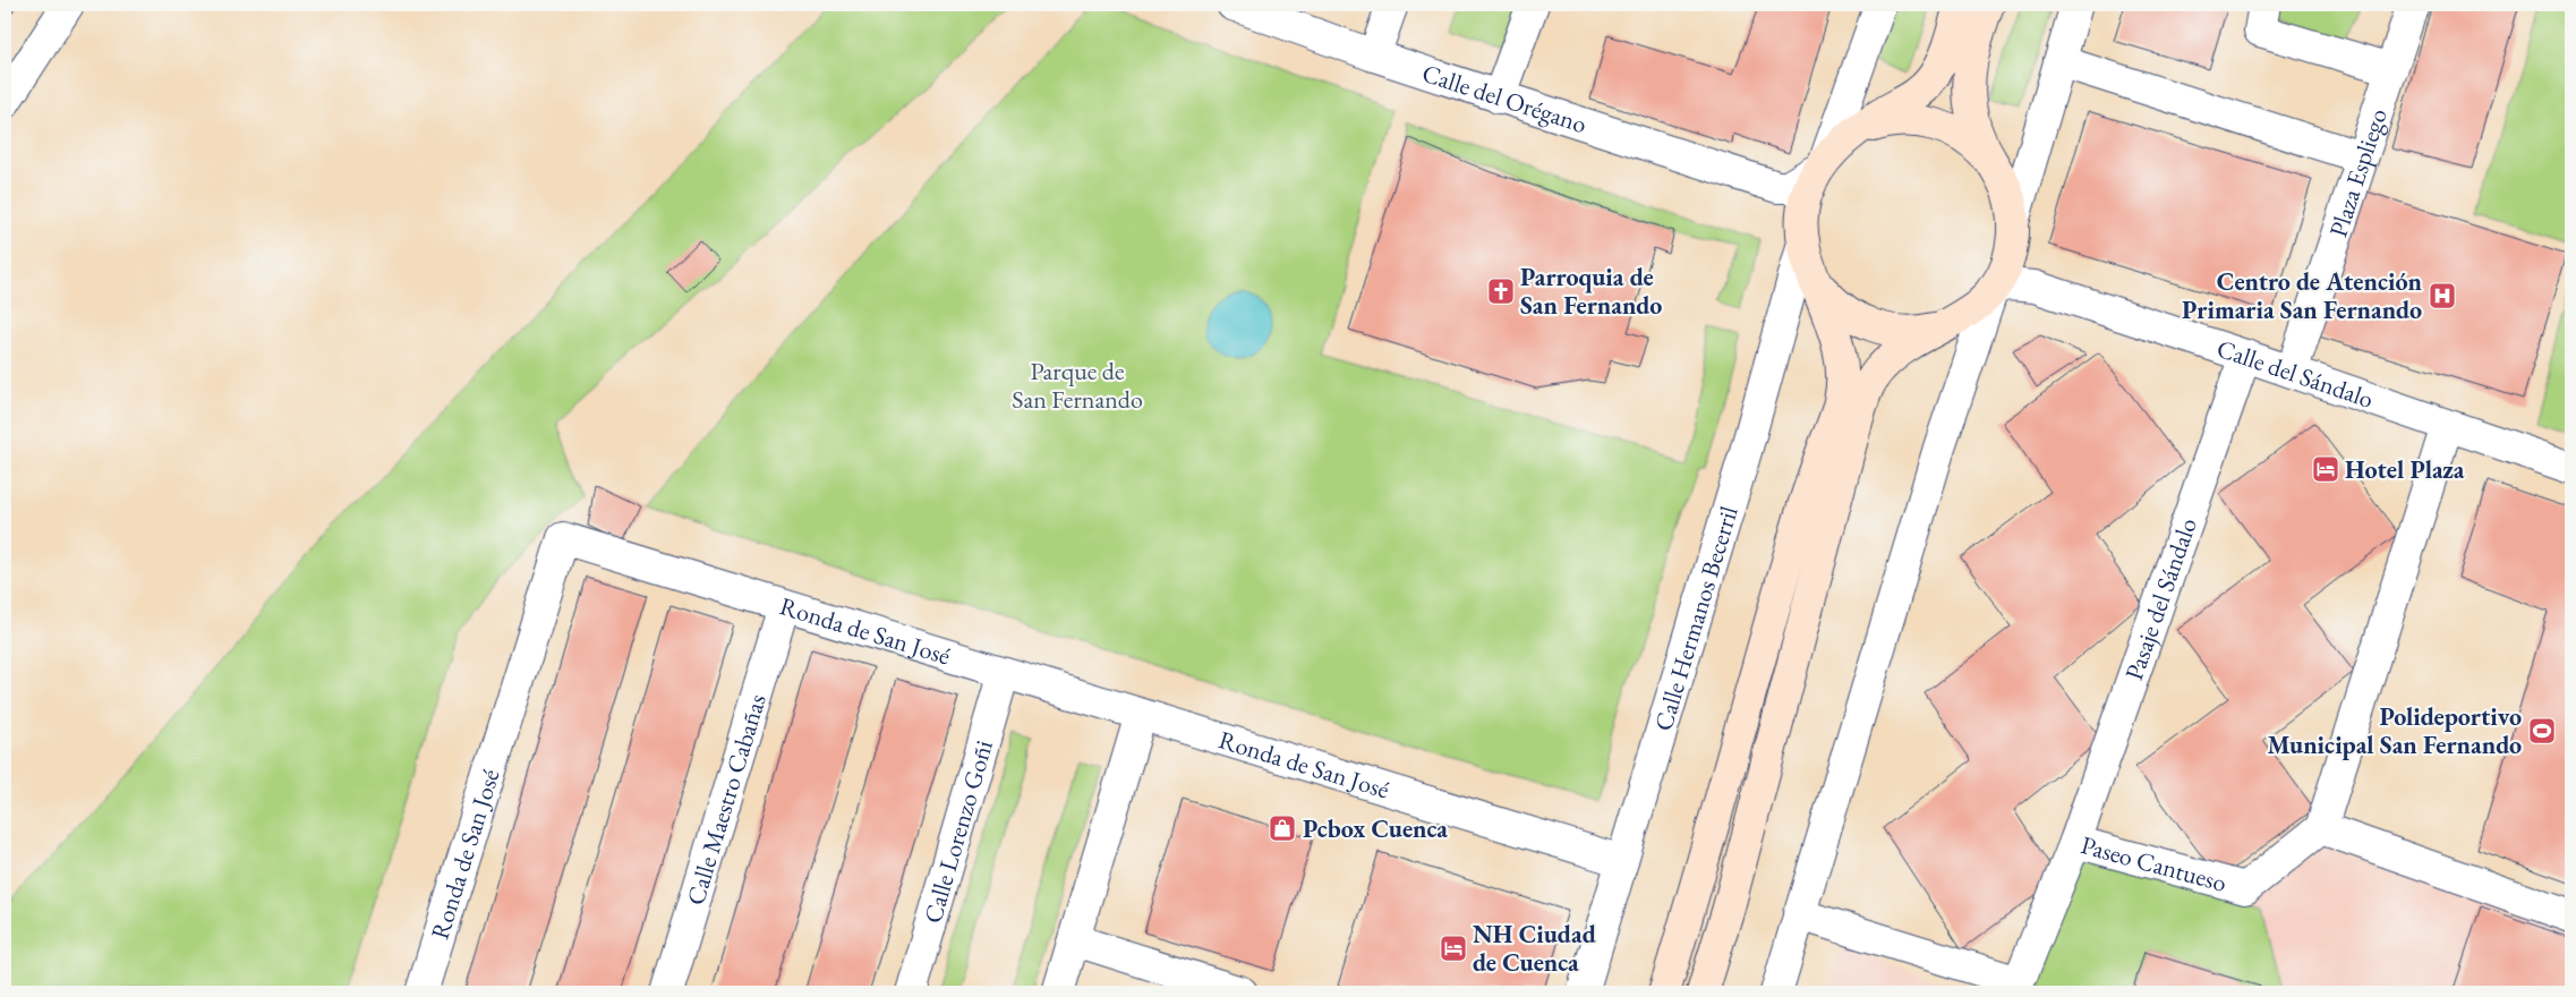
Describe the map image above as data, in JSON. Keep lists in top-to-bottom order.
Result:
{
  "streets": {
    "main road": ["Calle Hermanos Becerril"],
    "street": [
      "Calle del Orégano",
      "Plaza Espliego",
      "Calle del Sándalo",
      "Pasaje del Sándalo",
      "Ronda de San José",
      "Calle Maestro Cabañas",
      "Calle Lorenzo Goñi",
      "Paseo Cantueso"
    ]
  },
  "crossings": [
    ["Plaza Espliego", "Calle del Sándalo"],
    ["Calle del Sándalo", "Pasaje del Sándalo"],
    ["Calle del Sándalo", "Calle Hermanos Becerril"],
    ["Pasaje del Sándalo", "Paseo Cantueso"],
    ["Calle Hermanos Becerril", "Ronda de San José"],
    ["Calle Hermanos Becerril", "Paseo Cantueso"],
    ["Ronda de San José", "Calle Maestro Cabañas"],
    ["Ronda de San José", "Calle Lorenzo Goñi"]
  ],
  "parks": ["Parque de San Fernando"],
  "places": {
    "church": ["Parroquia de San Fernando"],
    "hospital": ["Centro de Atención Primaria San Fernando"],
    "hotel": ["Hotel Plaza", "NH Ciudad de Cuenca"],
    "sports": ["Polideportivo Municipal San Fernando"],
    "shop": ["Pcbox Cuenca"]
  }
}
